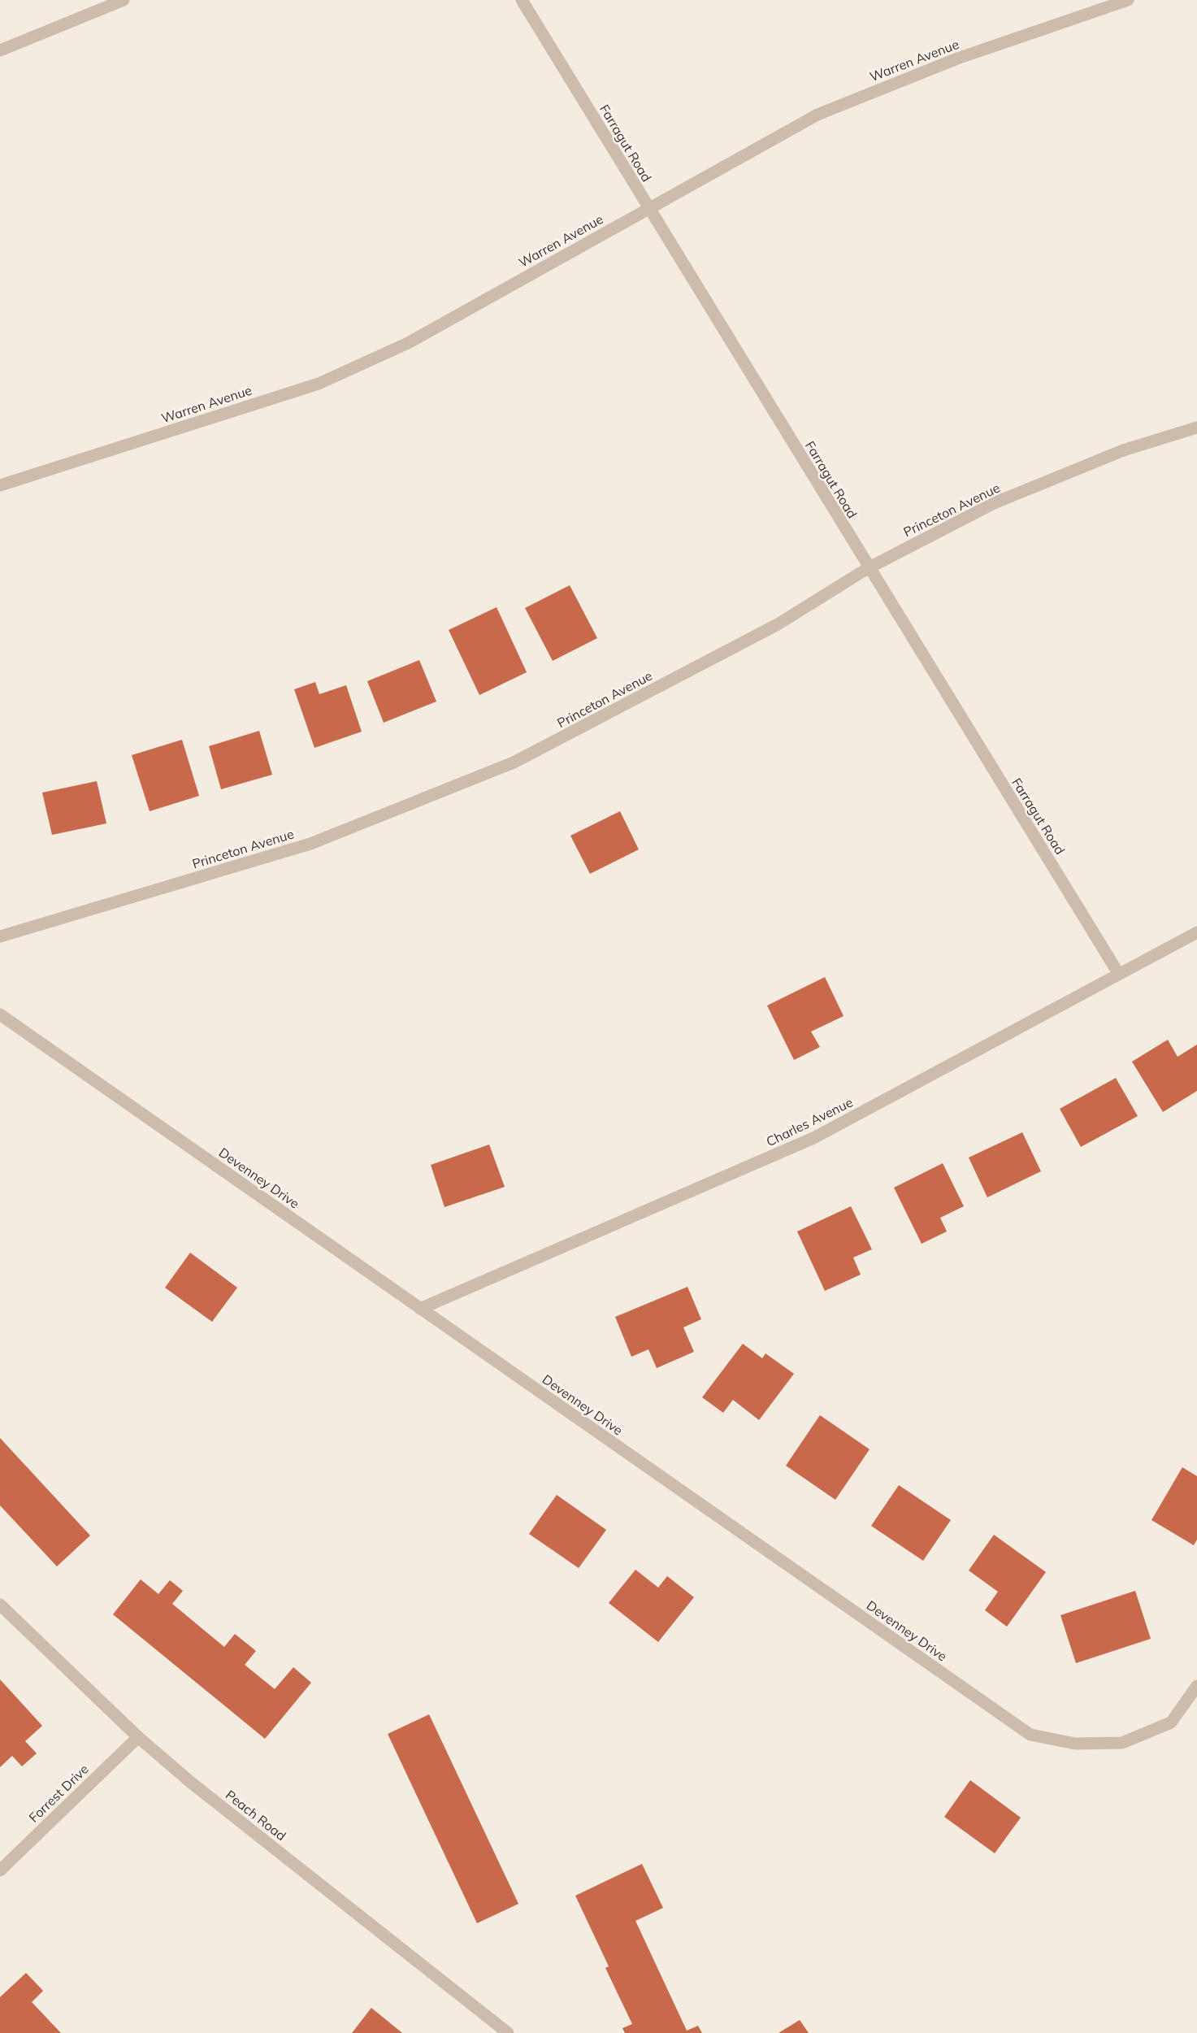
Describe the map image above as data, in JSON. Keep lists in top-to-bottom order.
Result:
{
  "streets": {
    "street": [
      "Warren Avenue",
      "Farragut Road",
      "Princeton Avenue",
      "Charles Avenue",
      "Devenney Drive",
      "Forrest Drive",
      "Peach Road"
    ]
  },
  "crossings": [
    ["Warren Avenue", "Farragut Road"],
    ["Farragut Road", "Princeton Avenue"],
    ["Farragut Road", "Charles Avenue"],
    ["Charles Avenue", "Devenney Drive"],
    ["Forrest Drive", "Peach Road"]
  ]
}
